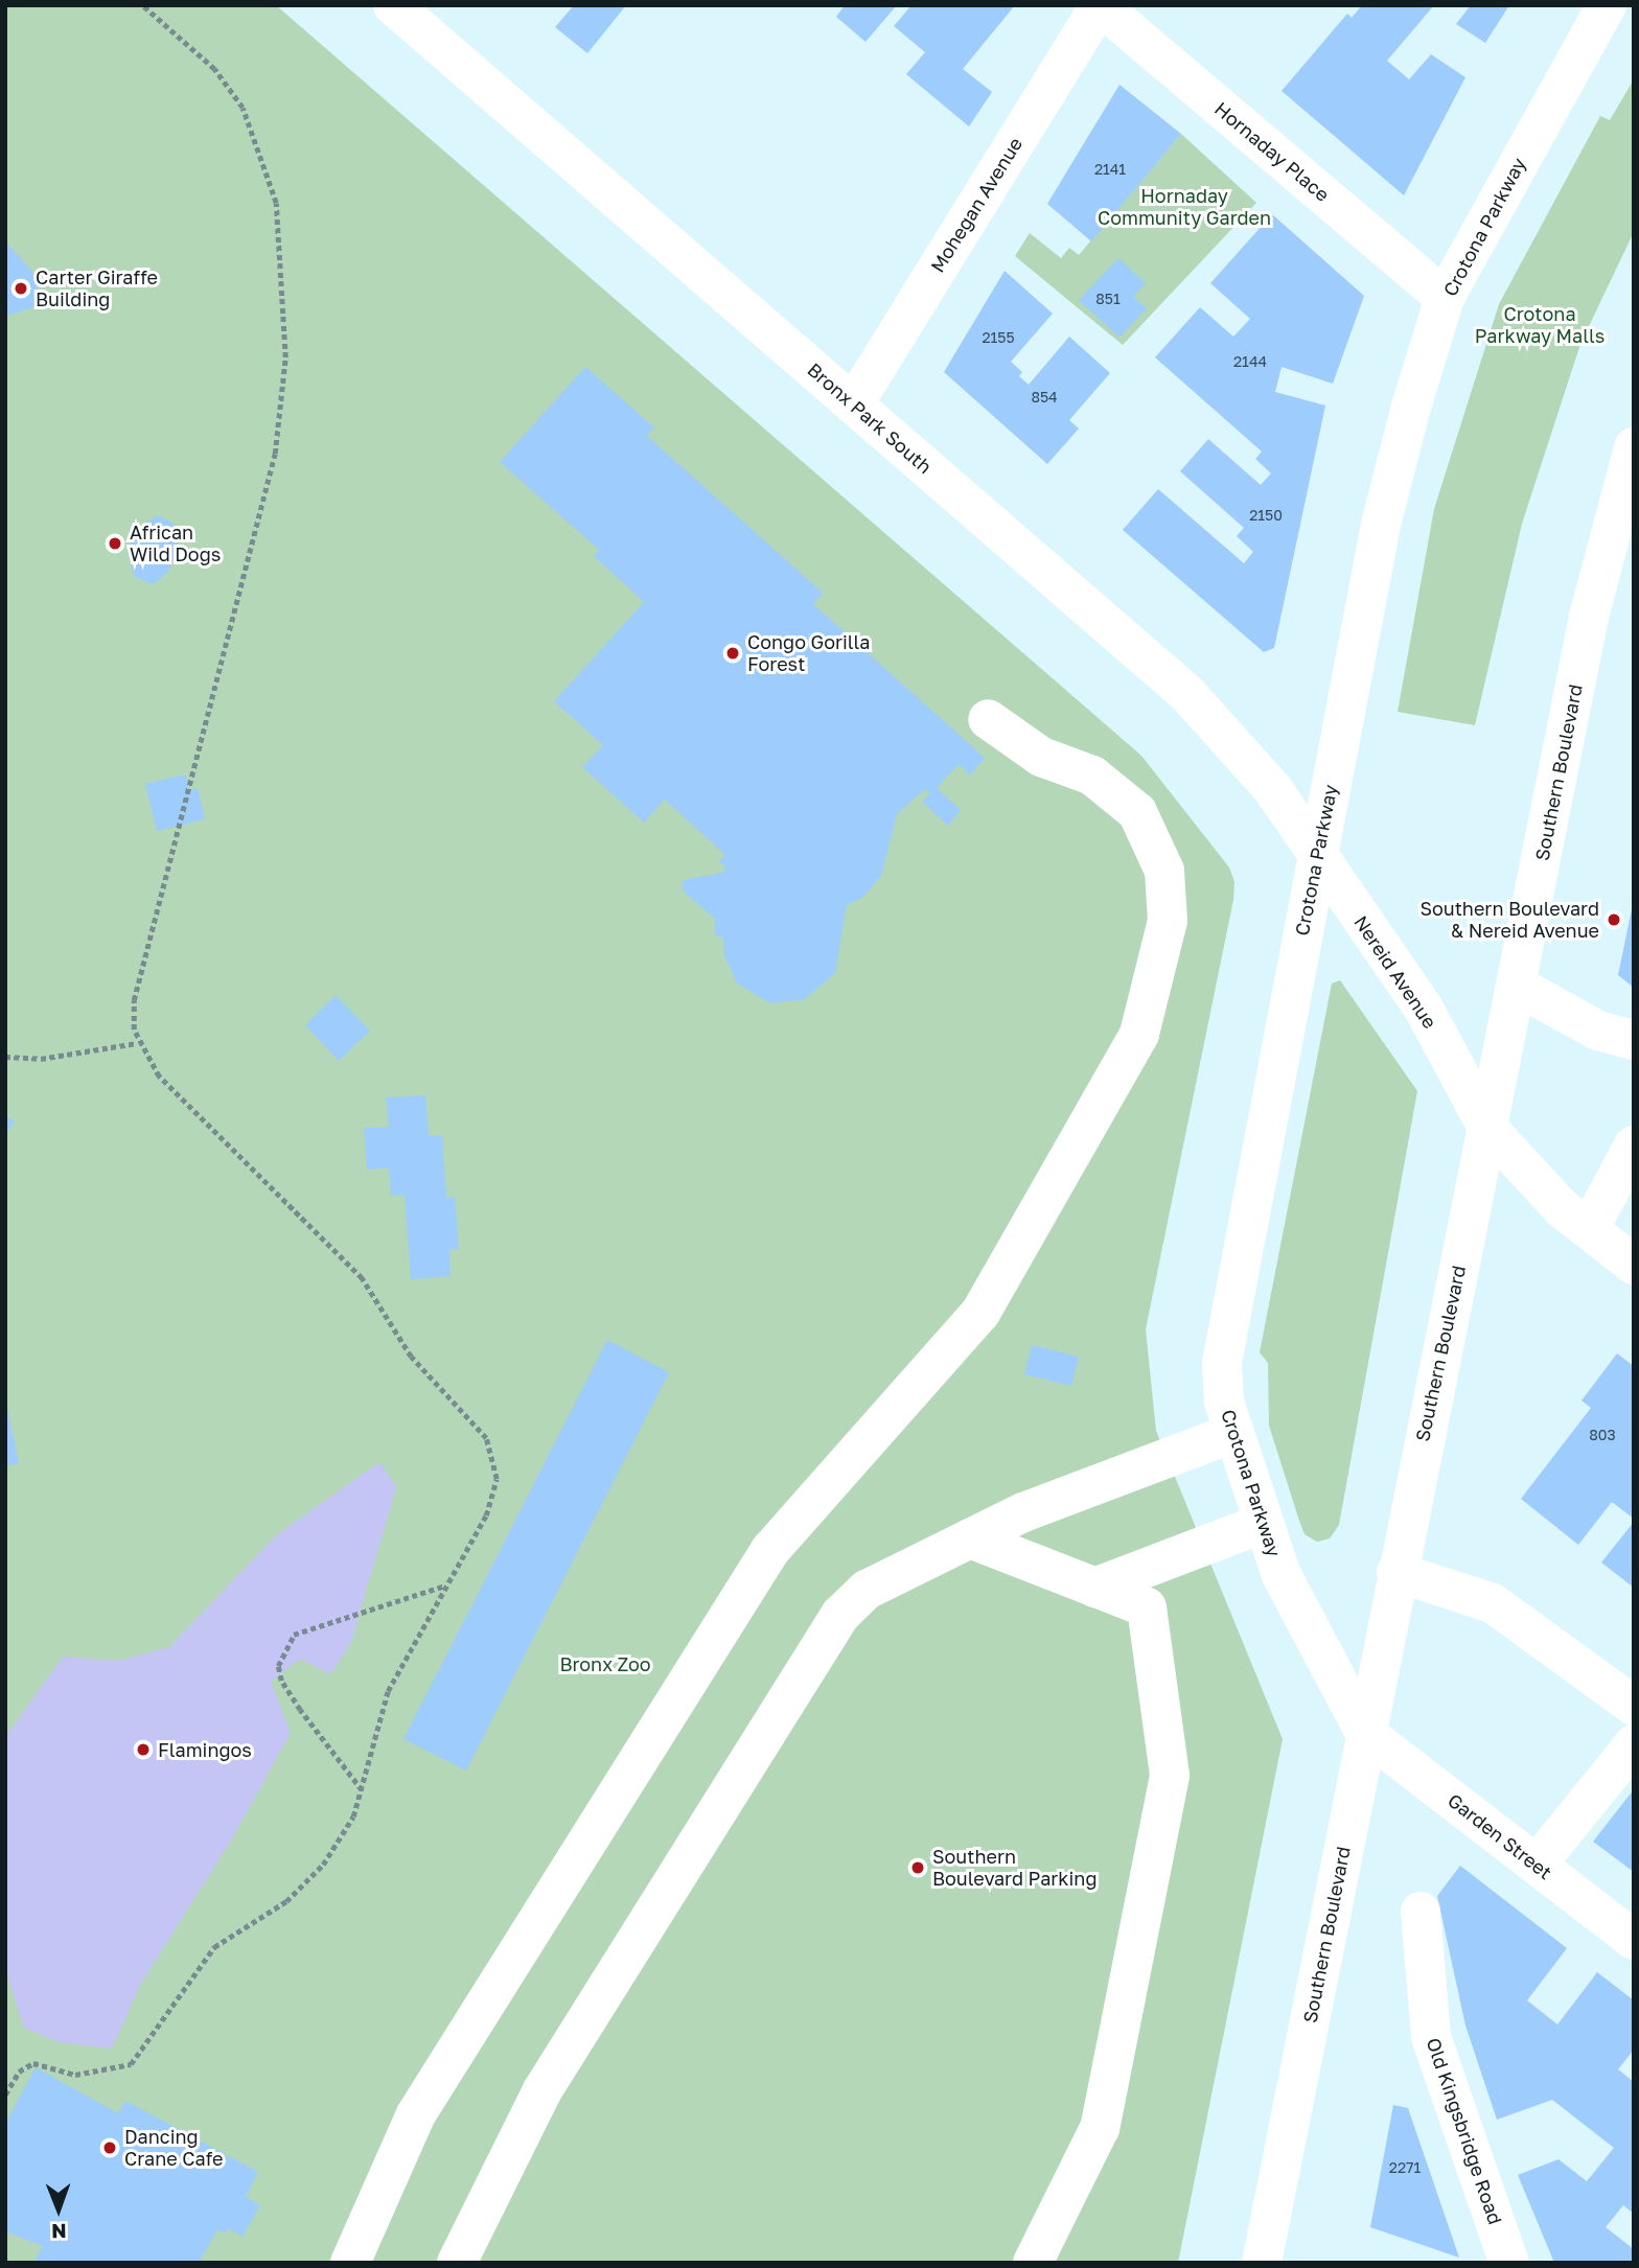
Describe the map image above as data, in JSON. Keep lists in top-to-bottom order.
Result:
{
  "streets": {
    "street": [
      "Hornaday Place",
      "Mohegan Avenue",
      "Crotona Parkway",
      "Bronx Park South",
      "Southern Boulevard",
      "Nereid Avenue",
      "Garden Street",
      "Old Kingsbridge Road"
    ]
  },
  "crossings": [
    ["Hornaday Place", "Mohegan Avenue"],
    ["Hornaday Place", "Crotona Parkway"],
    ["Mohegan Avenue", "Bronx Park South"],
    ["Crotona Parkway", "Bronx Park South"],
    ["Crotona Parkway", "Southern Boulevard"],
    ["Crotona Parkway", "Nereid Avenue"],
    ["Crotona Parkway", "Garden Street"],
    ["Bronx Park South", "Nereid Avenue"],
    ["Southern Boulevard", "Nereid Avenue"],
    ["Southern Boulevard", "Garden Street"]
  ],
  "parks": ["Hornaday Community Garden", "Crotona Parkway Malls", "Bronx Zoo"],
  "places": [
    "Carter Giraffe Building",
    "African Wild Dogs",
    "Congo Gorilla Forest",
    "Southern Boulevard & Nereid Avenue",
    "Flamingos",
    "Southern Boulevard Parking",
    "Dancing Crane Cafe"
  ],
  "house_numbers": [
    "2141",
    "851",
    "2155",
    "2144",
    "854",
    "2150",
    "803",
    "2271"
  ],
  "north": "bottom"
}
